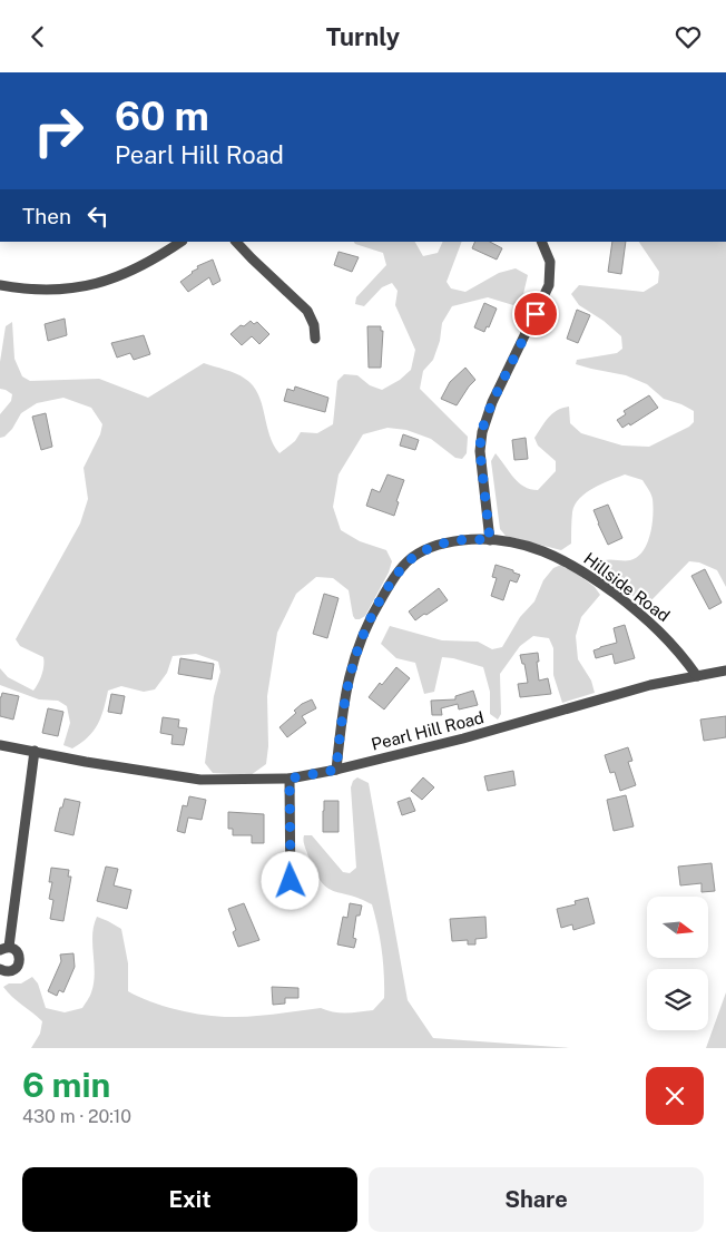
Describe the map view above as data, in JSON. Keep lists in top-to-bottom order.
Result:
{
  "streets": {
    "street": ["Hillside Road", "Pearl Hill Road"]
  },
  "crossings": [
    ["Hillside Road", "Pearl Hill Road"]
  ],
  "north": "right",
  "page": {
    "header": "Turnly",
    "turn": ["60 m", "Pearl Hill Road"],
    "then": "Then",
    "heading": ["6 min", "430 m · 20:10"],
    "buttons": ["Exit", "Share"]
  }
}
